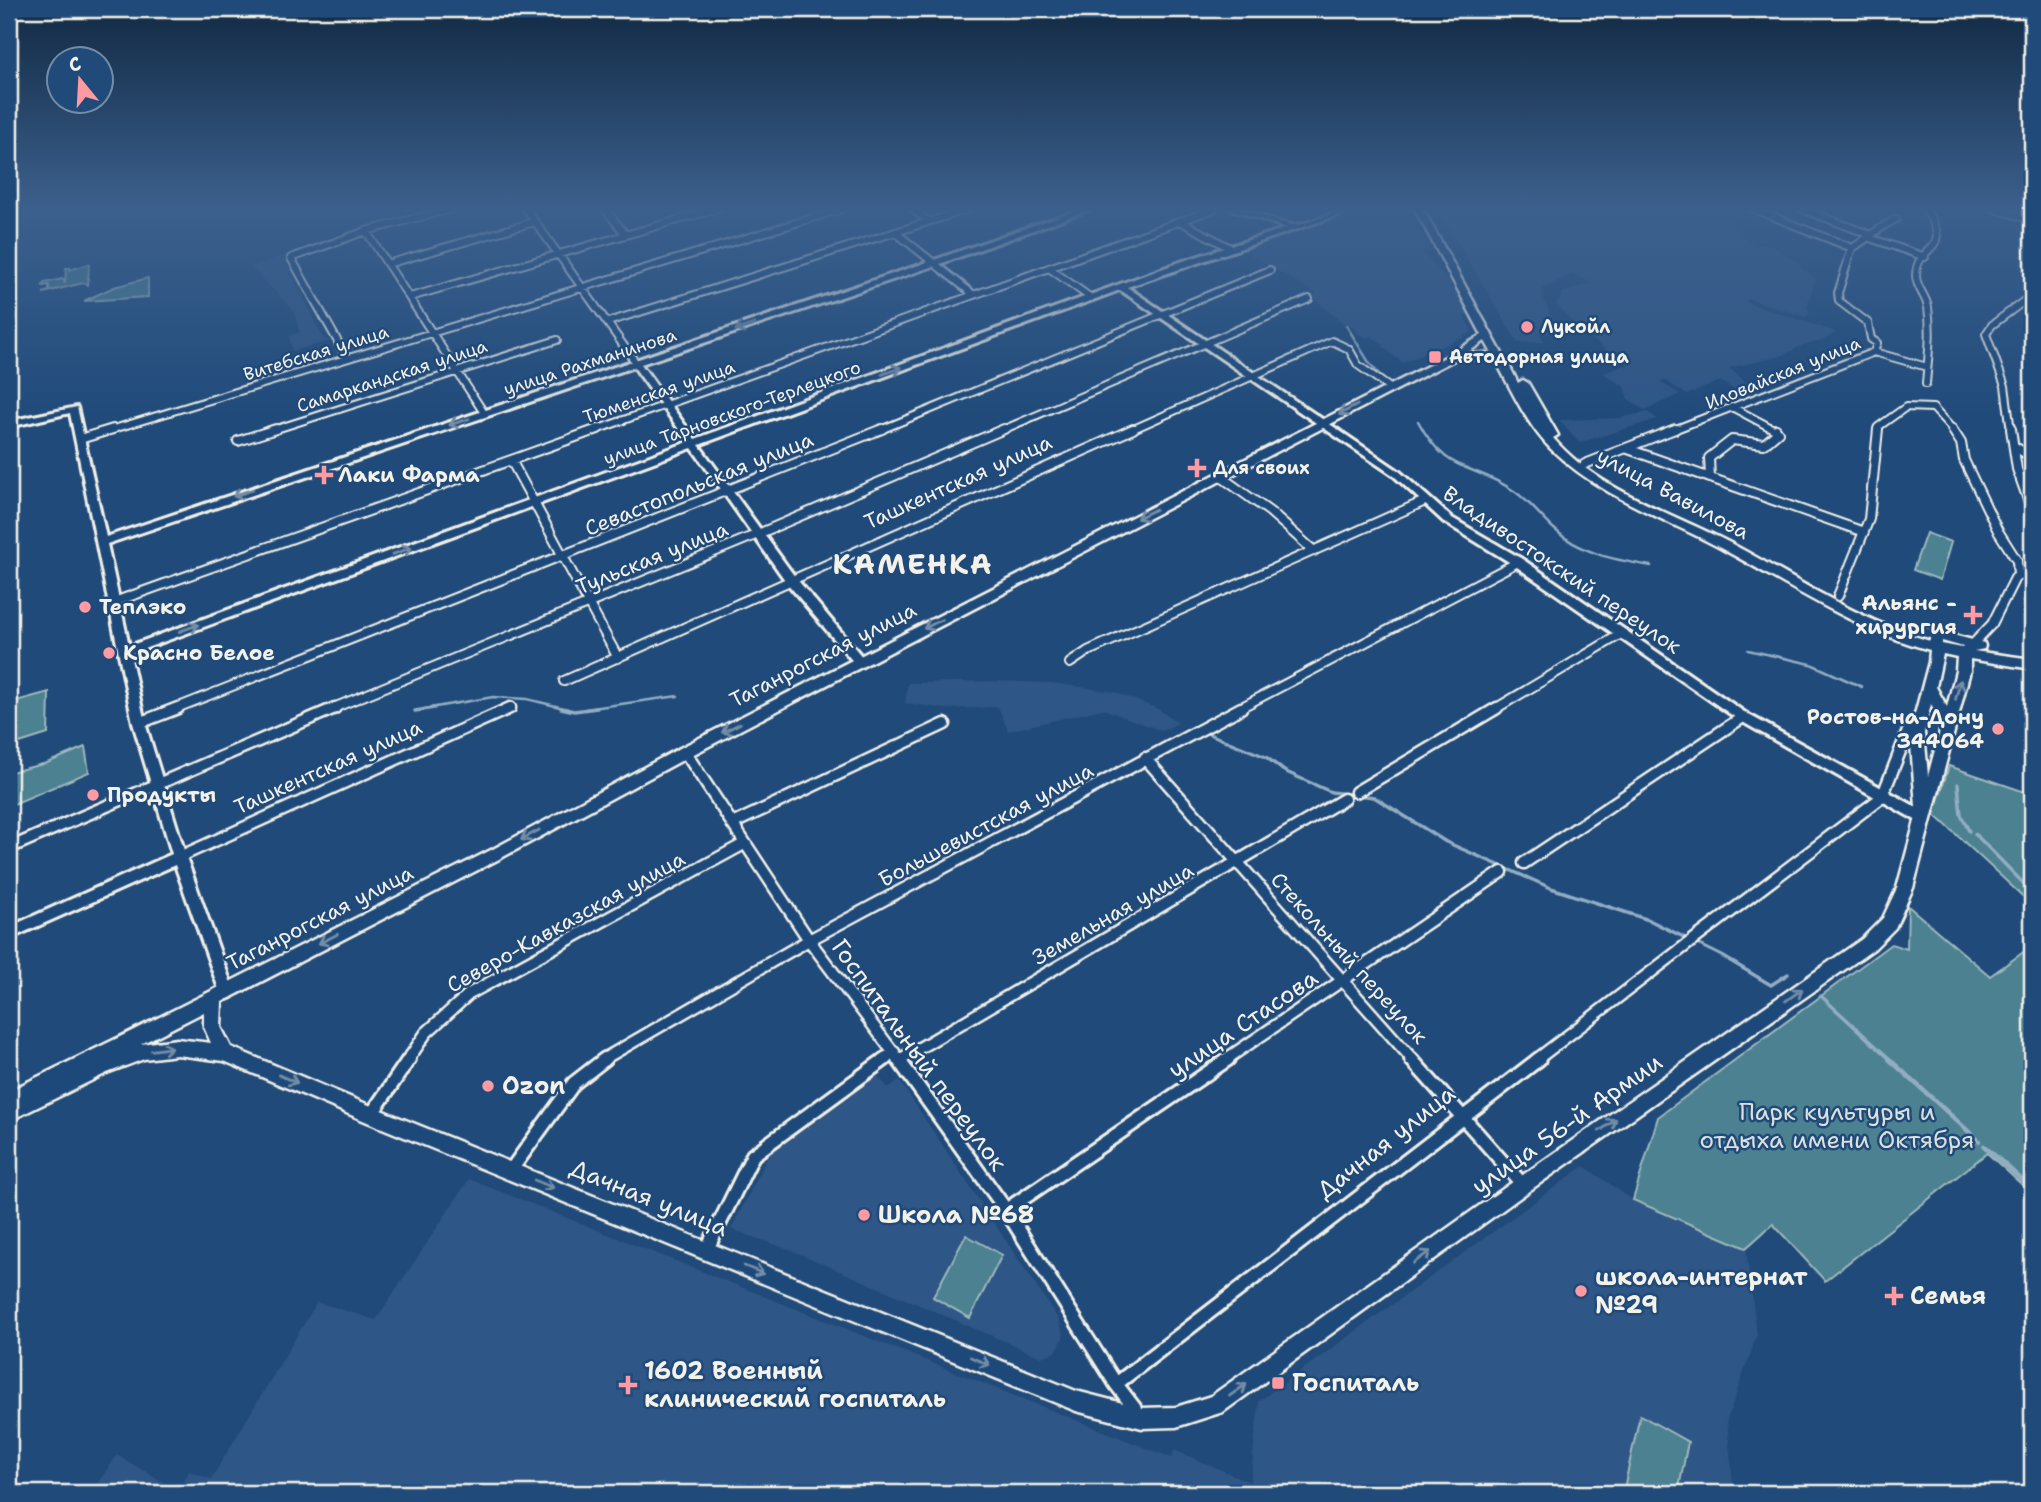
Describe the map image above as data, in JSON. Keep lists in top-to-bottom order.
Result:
{
  "streets": {
    "main road": [
      "улица Вавилова",
      "Таганрогская улица",
      "улица 56-й Армии",
      "Дачная улица"
    ],
    "street": [
      "Витебская улица",
      "улица Рахманинова",
      "Иловайская улица",
      "Самаркандская улица",
      "Тюменская улица",
      "улица Тарновского-Терлецкого",
      "Ташкентская улица",
      "Севастопольская улица",
      "Тульская улица",
      "Владивостокский переулок",
      "Большевистская улица",
      "Земельная улица",
      "Северо-Кавказская улица",
      "Стекольный переулок",
      "улица Стасова",
      "Госпитальный переулок"
    ]
  },
  "crossings": [
    ["Иловайская улица", "улица Вавилова"],
    ["улица Тарновского-Терлецкого", "Владивостокский переулок"],
    ["Ташкентская улица", "Владивостокский переулок"],
    ["Севастопольская улица", "Владивостокский переулок"],
    ["улица Вавилова", "Таганрогская улица"],
    ["Тульская улица", "Владивостокский переулок"],
    ["Владивостокский переулок", "Таганрогская улица"],
    ["Владивостокский переулок", "Большевистская улица"],
    ["Владивостокский переулок", "улица 56-й Армии"],
    ["Владивостокский переулок", "Дачная улица"],
    ["Таганрогская улица", "Госпитальный переулок"],
    ["Таганрогская улица", "Дачная улица"],
    ["Большевистская улица", "Стекольный переулок"],
    ["Большевистская улица", "Госпитальный переулок"],
    ["Большевистская улица", "Дачная улица"],
    ["Земельная улица", "Стекольный переулок"],
    ["Земельная улица", "Госпитальный переулок"],
    ["Земельная улица", "Дачная улица"],
    ["Северо-Кавказская улица", "Госпитальный переулок"],
    ["Северо-Кавказская улица", "Дачная улица"],
    ["Стекольный переулок", "улица Стасова"],
    ["Стекольный переулок", "улица 56-й Армии"],
    ["Стекольный переулок", "Дачная улица"],
    ["улица Стасова", "Госпитальный переулок"],
    ["Госпитальный переулок", "Дачная улица"],
    ["улица 56-й Армии", "Дачная улица"]
  ],
  "one_way": [
    "улица Рахманинова",
    "улица Тарновского-Терлецкого",
    "Таганрогская улица",
    "улица 56-й Армии",
    "Дачная улица"
  ],
  "districts": ["КАМЕНКА"],
  "parks": ["Парк культуры и отдыха имени Октября"],
  "places": {
    "other": [
      "Лукойл",
      "Теплэко",
      "Красно Белое",
      "Ростов-на-Дону 344064",
      "Продукты",
      "Ozon",
      "Школа №68",
      "школа-интернат №29"
    ],
    "transit": ["Автодорная улица", "Госпиталь"],
    "health": [
      "Для своих",
      "Лаки Фарма",
      "Альянс - хирургия",
      "Семья",
      "1602 Военный клинический госпиталь"
    ]
  },
  "north": "top"
}
